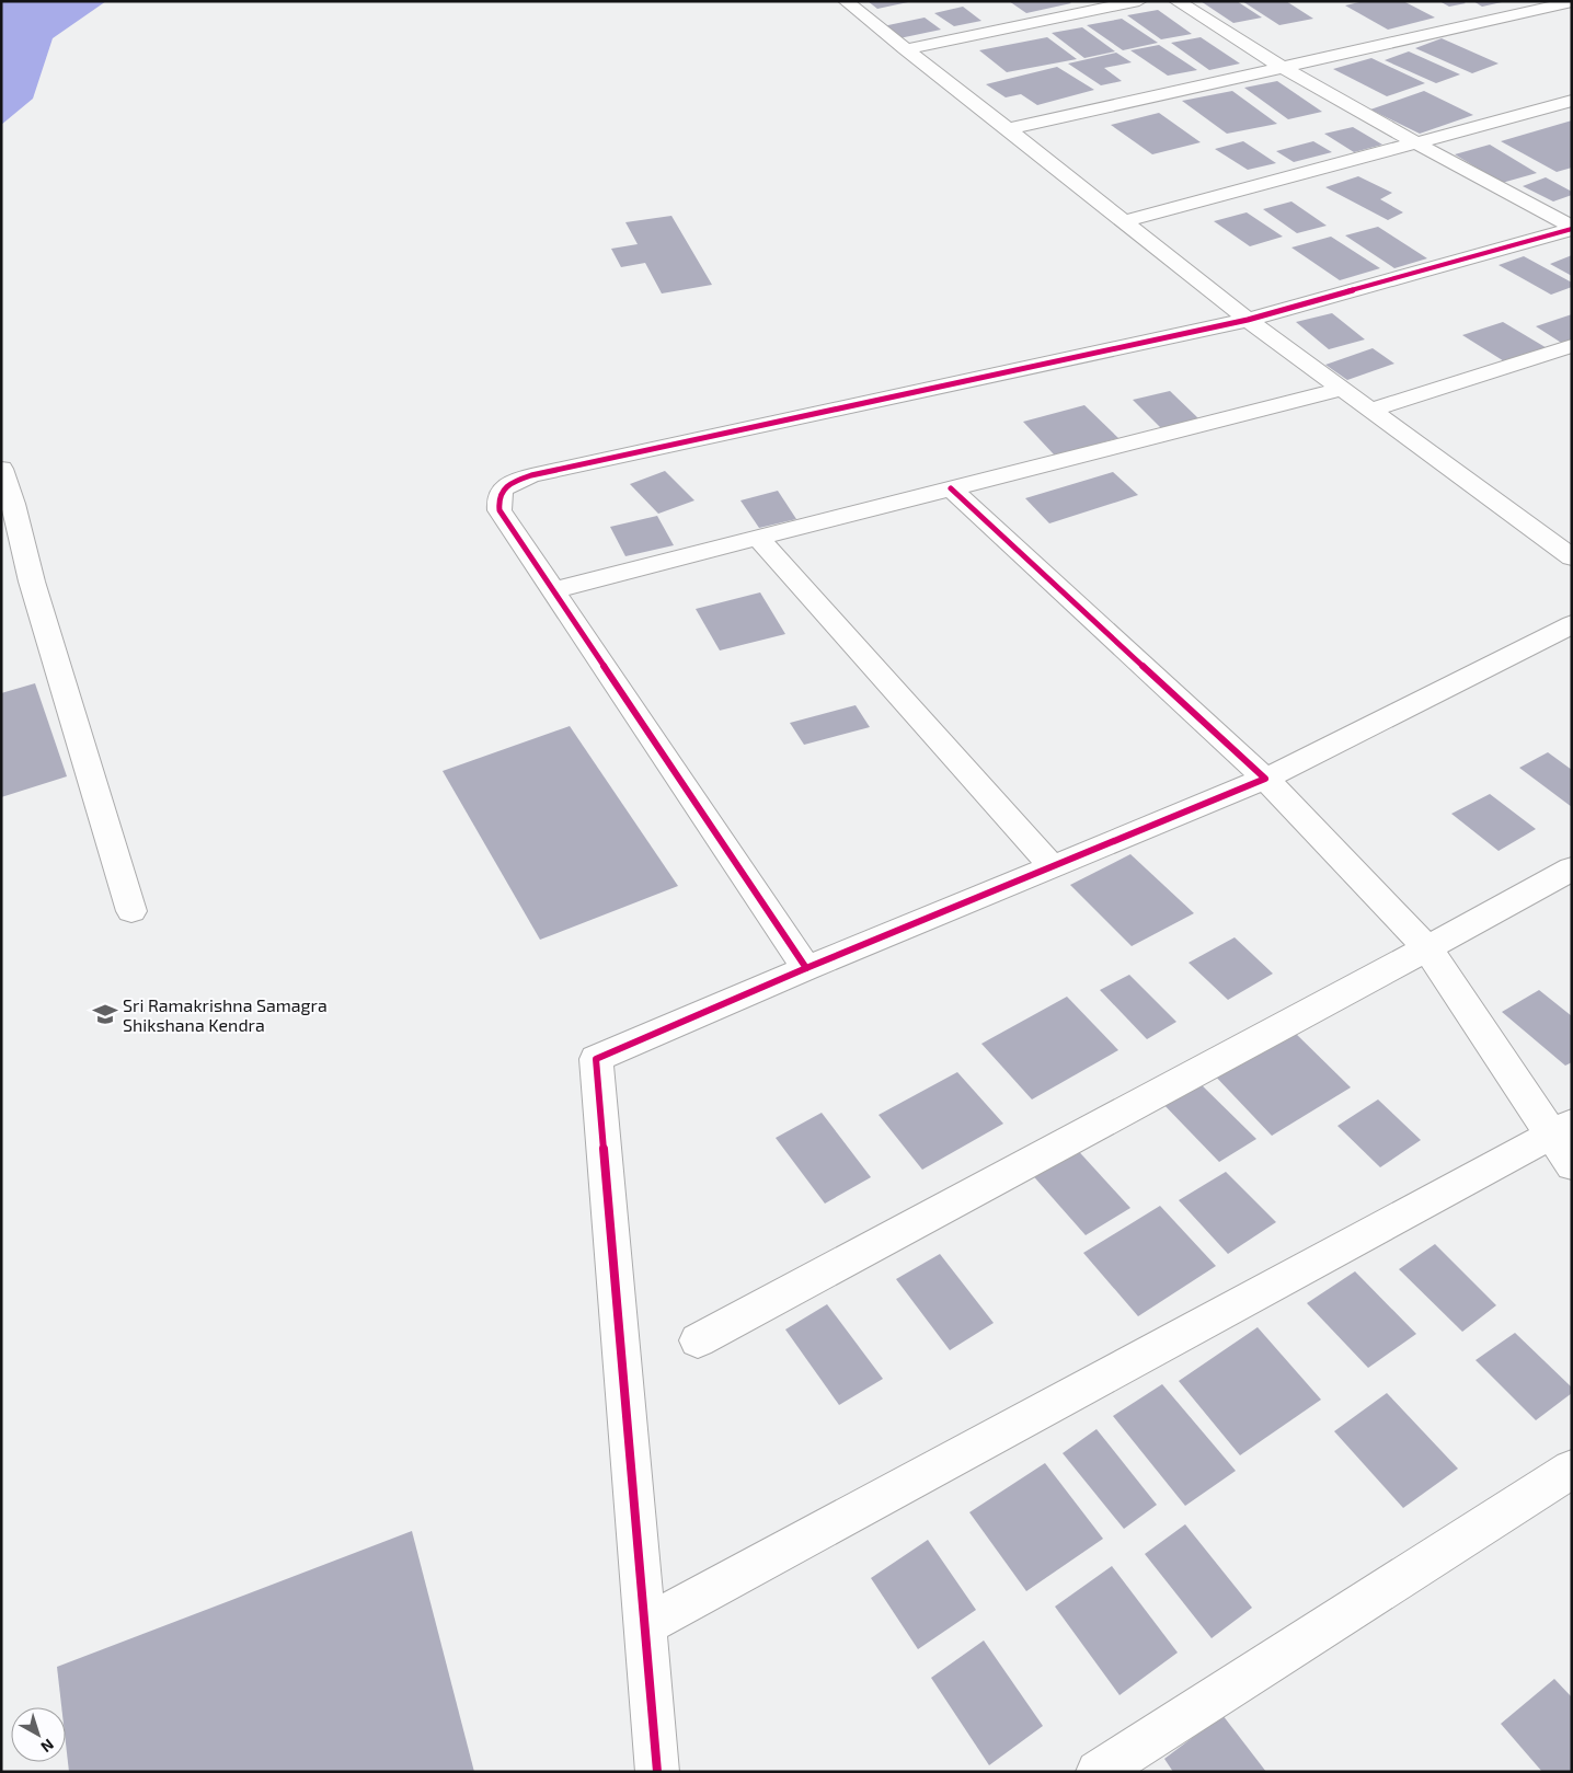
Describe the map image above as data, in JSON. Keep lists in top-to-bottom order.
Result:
{
  "places": {
    "school or university": ["Sri Ramakrishna Samagra Shikshana Kendra"]
  },
  "north": "bottom right"
}
